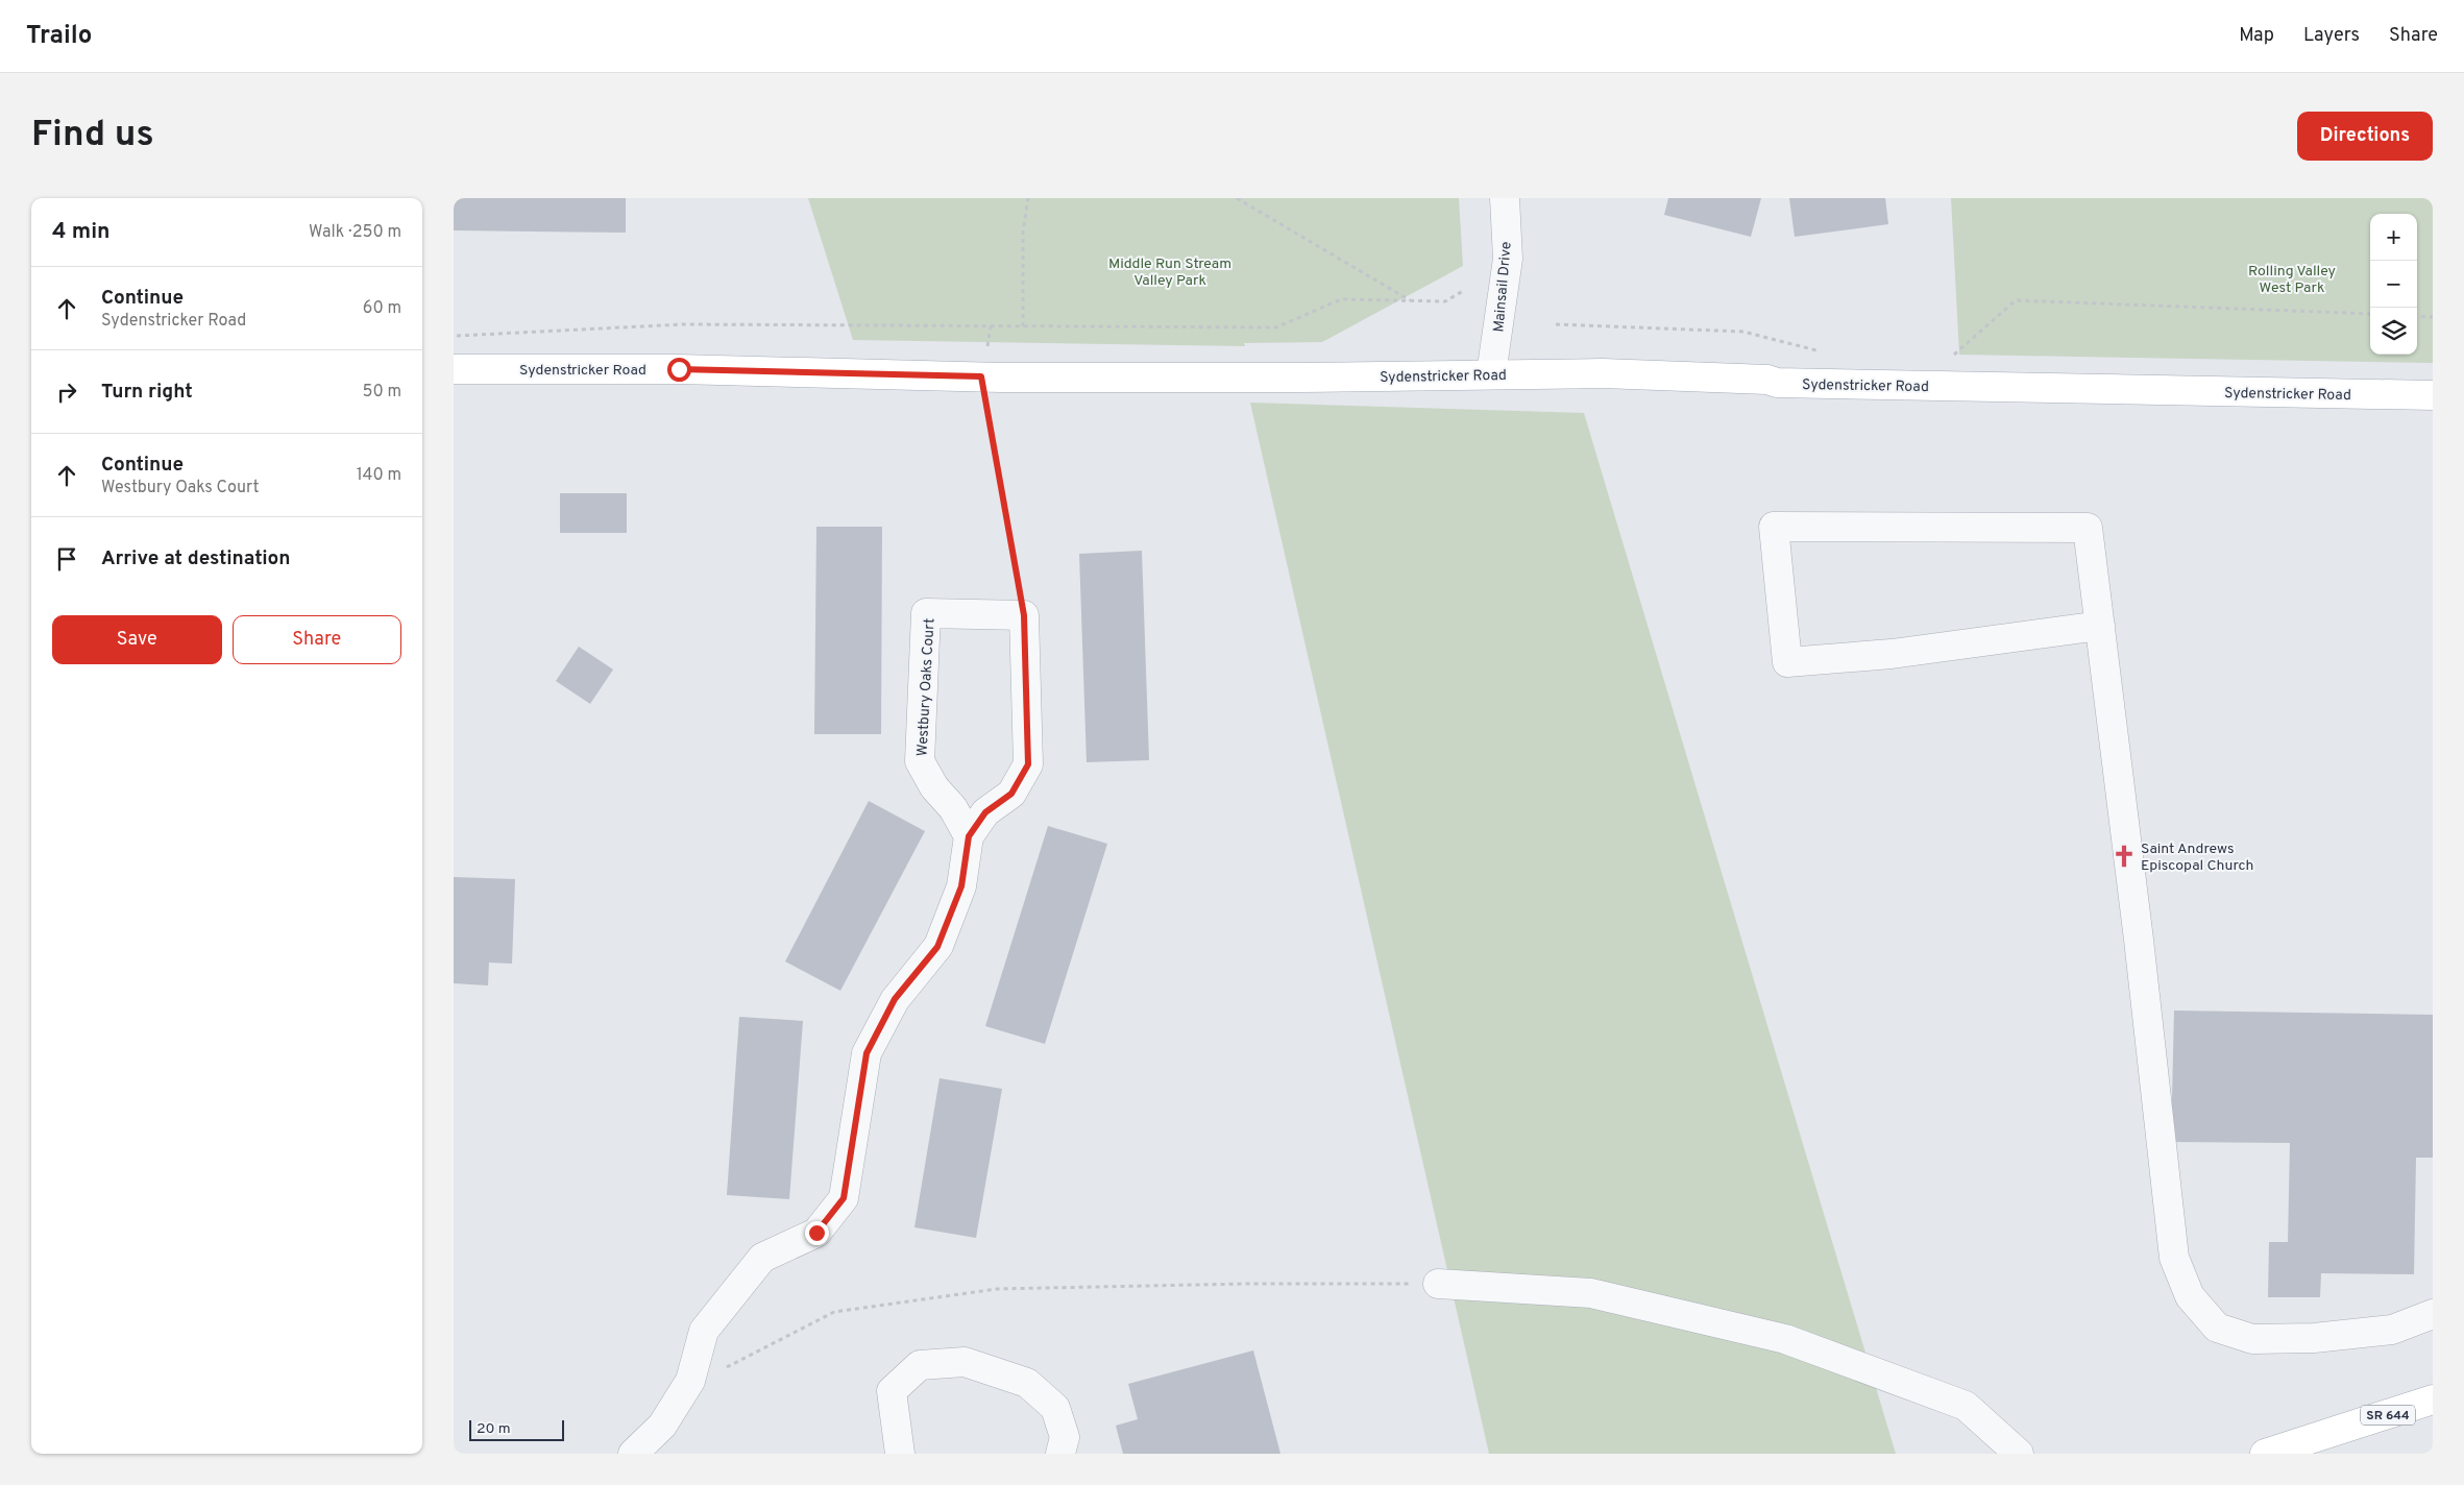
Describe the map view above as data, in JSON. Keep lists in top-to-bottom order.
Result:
{
  "streets": {
    "main road": ["Sydenstricker Road", "SR 644"],
    "street": ["Mainsail Drive", "Westbury Oaks Court"]
  },
  "crossings": [
    ["Mainsail Drive", "Sydenstricker Road"]
  ],
  "parks": ["Middle Run Stream Valley Park", "Rolling Valley West Park"],
  "places": {
    "church": ["Saint Andrews Episcopal Church"]
  },
  "scale_bar": "20 m",
  "page": {
    "header": "Trailo",
    "nav": ["Map", "Layers", "Share"],
    "buttons": [
      "Directions",
      ["Save", "Share"]
    ],
    "title": "Find us",
    "heading": ["4 min", "Walk · 250 m"],
    "map_buttons": ["+", "−"],
    "list": [
      ["Continue", "Sydenstricker Road", "60 m"],
      ["Turn right", "50 m"],
      ["Continue", "Westbury Oaks Court", "140 m"],
      "Arrive at destination"
    ],
    "scale": "20 m"
  }
}
